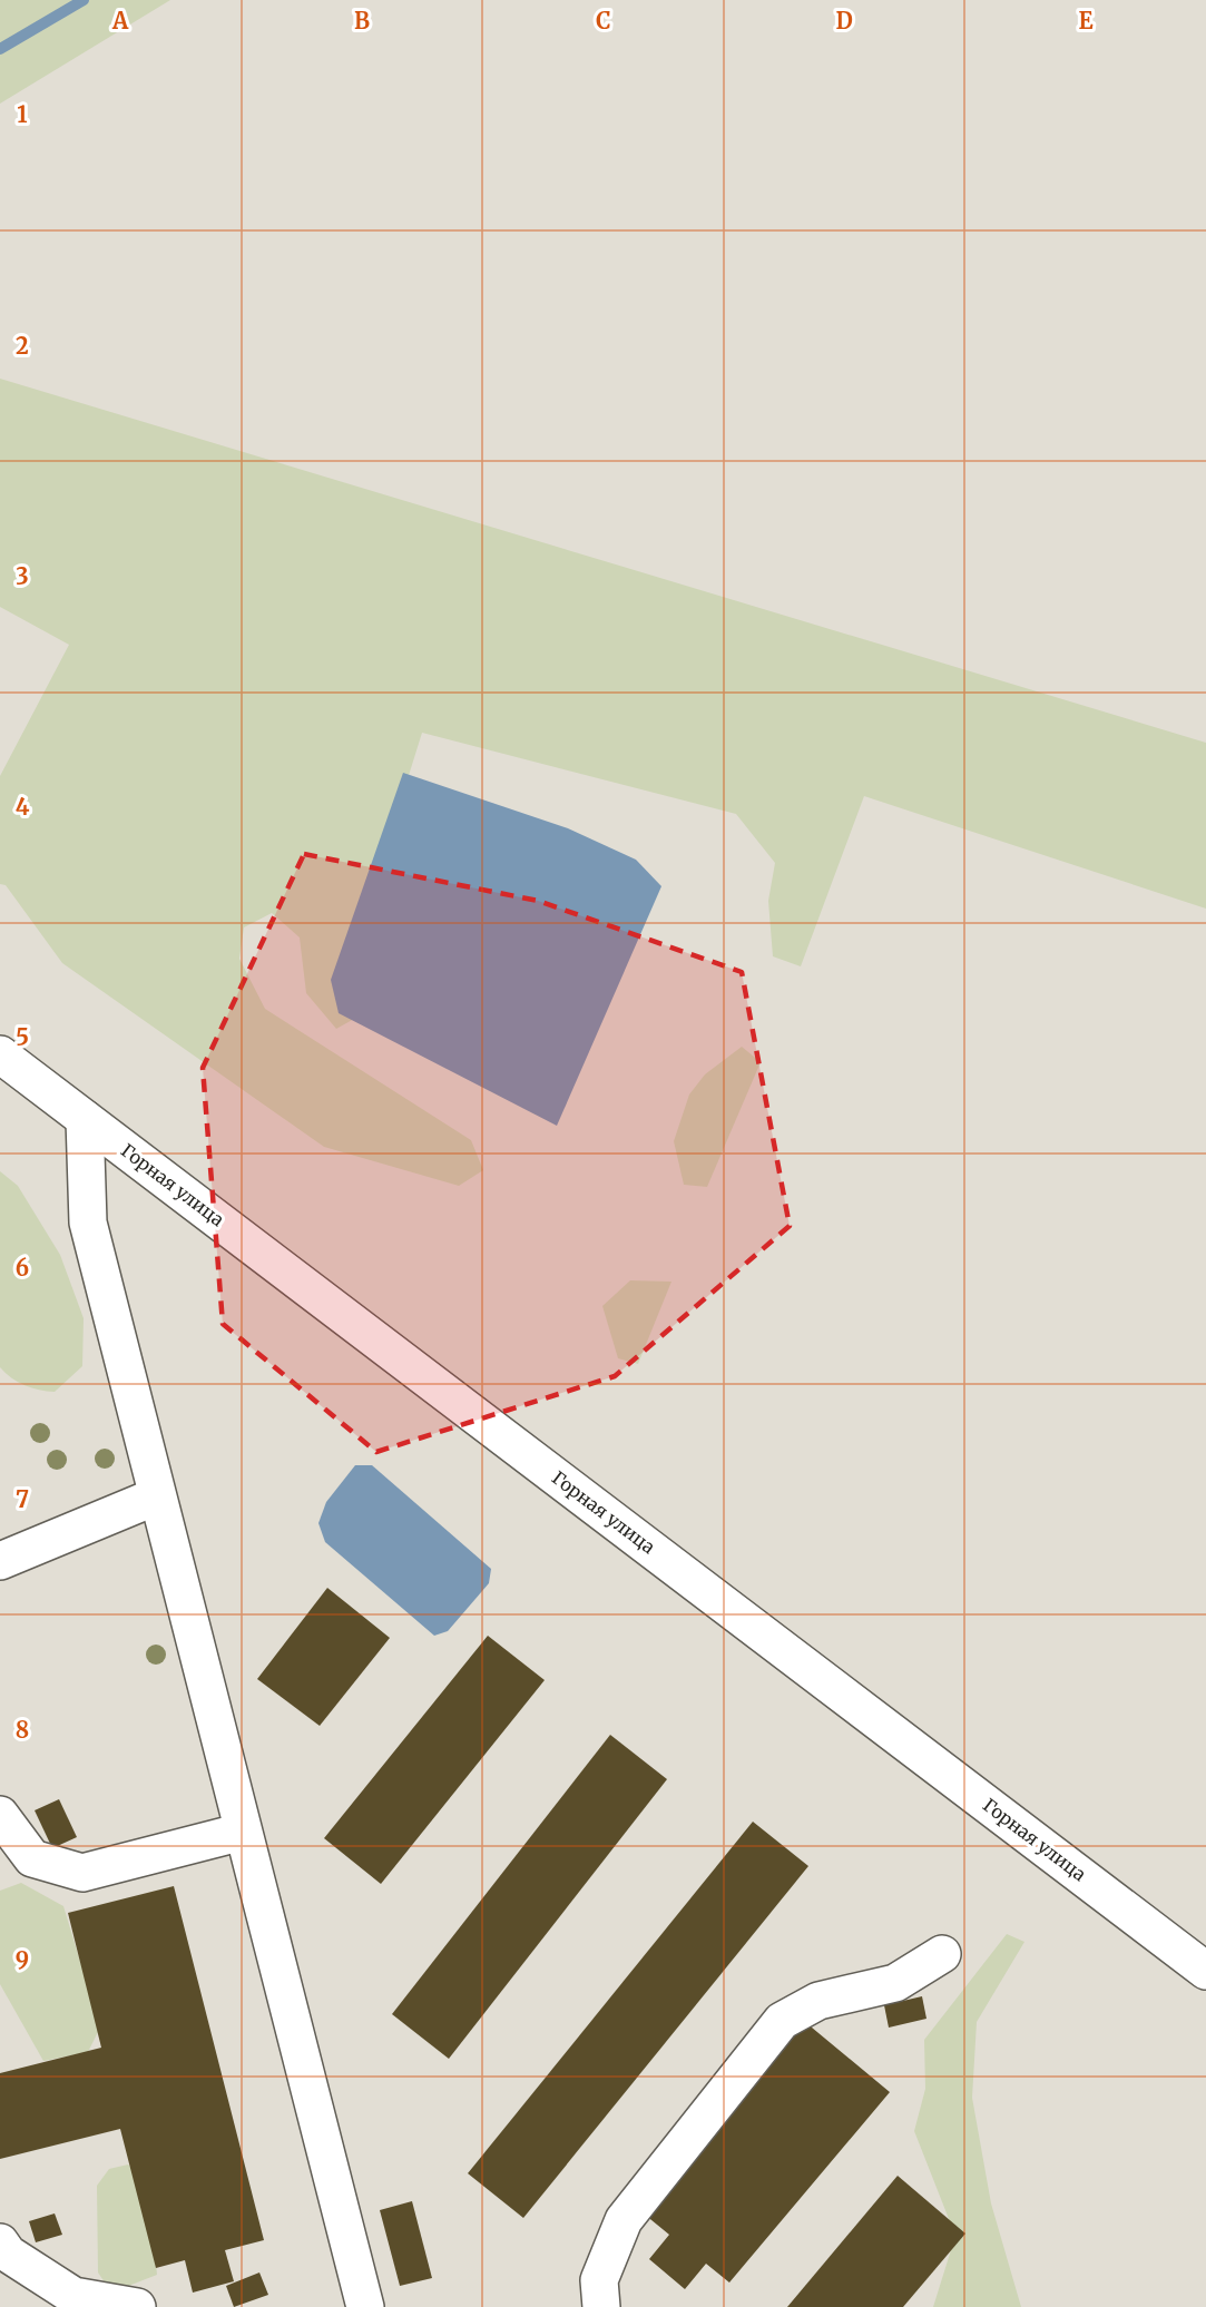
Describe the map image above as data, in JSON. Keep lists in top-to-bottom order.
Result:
{
  "streets": {
    "street": ["Горная улица"]
  },
  "grid": {
    "columns": [
      "A",
      "B",
      "C",
      "D",
      "E"
    ],
    "rows": [
      "1",
      "2",
      "3",
      "4",
      "5",
      "6",
      "7",
      "8",
      "9"
    ]
  }
}
